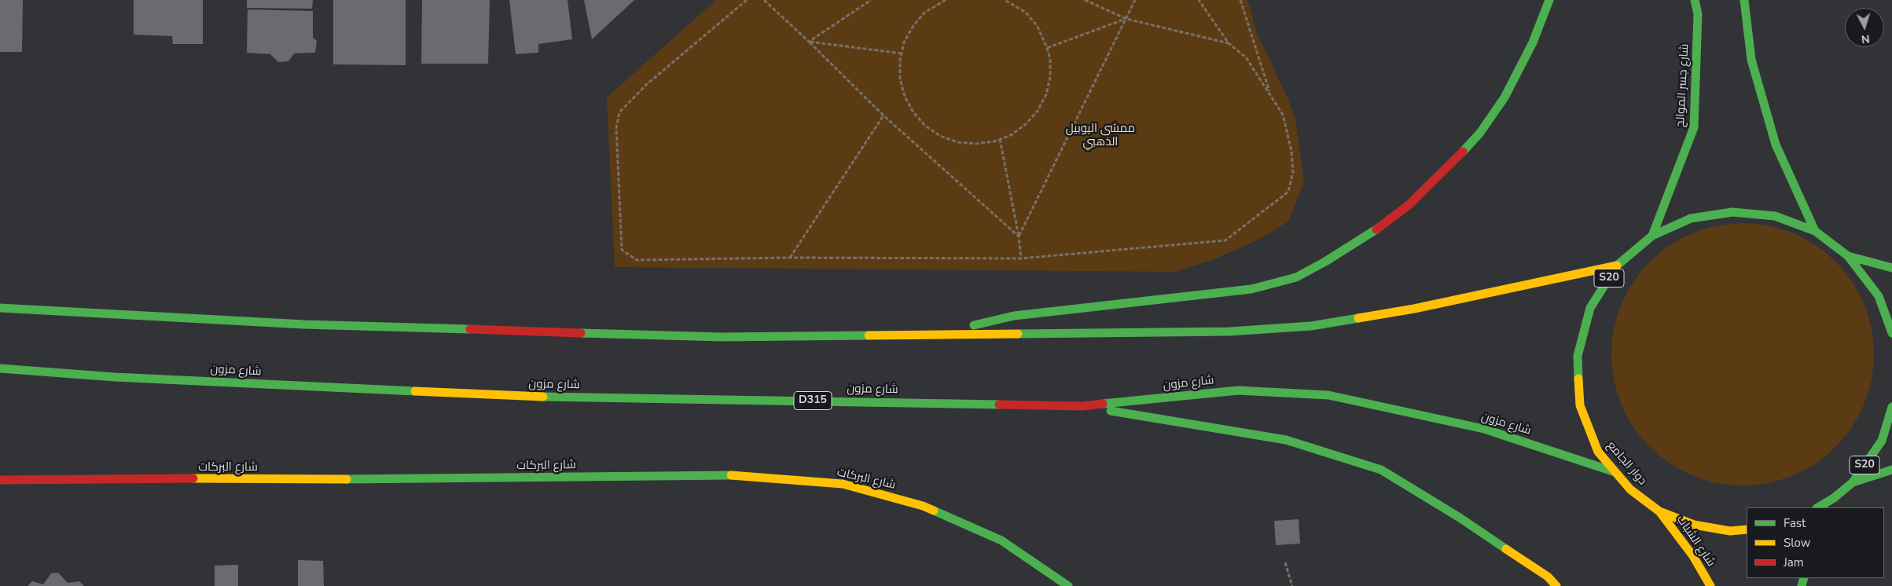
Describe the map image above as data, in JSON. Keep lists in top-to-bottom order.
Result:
{
  "streets": {
    "main road": [
      "شارع جسر الموالح",
      "S20",
      "شارع مزون",
      "D315",
      "دوار الجامع",
      "شارع البركات",
      "شارع الشباب"
    ]
  },
  "crossings": [
    ["شارع جسر الموالح", "دوار الجامع"],
    ["S20", "دوار الجامع"],
    ["شارع مزون", "دوار الجامع"],
    ["دوار الجامع", "شارع الشباب"]
  ],
  "parks": ["ممشى اليوبيل الذهبي"],
  "legend": ["Fast", "Slow", "Jam"],
  "north": "bottom"
}
